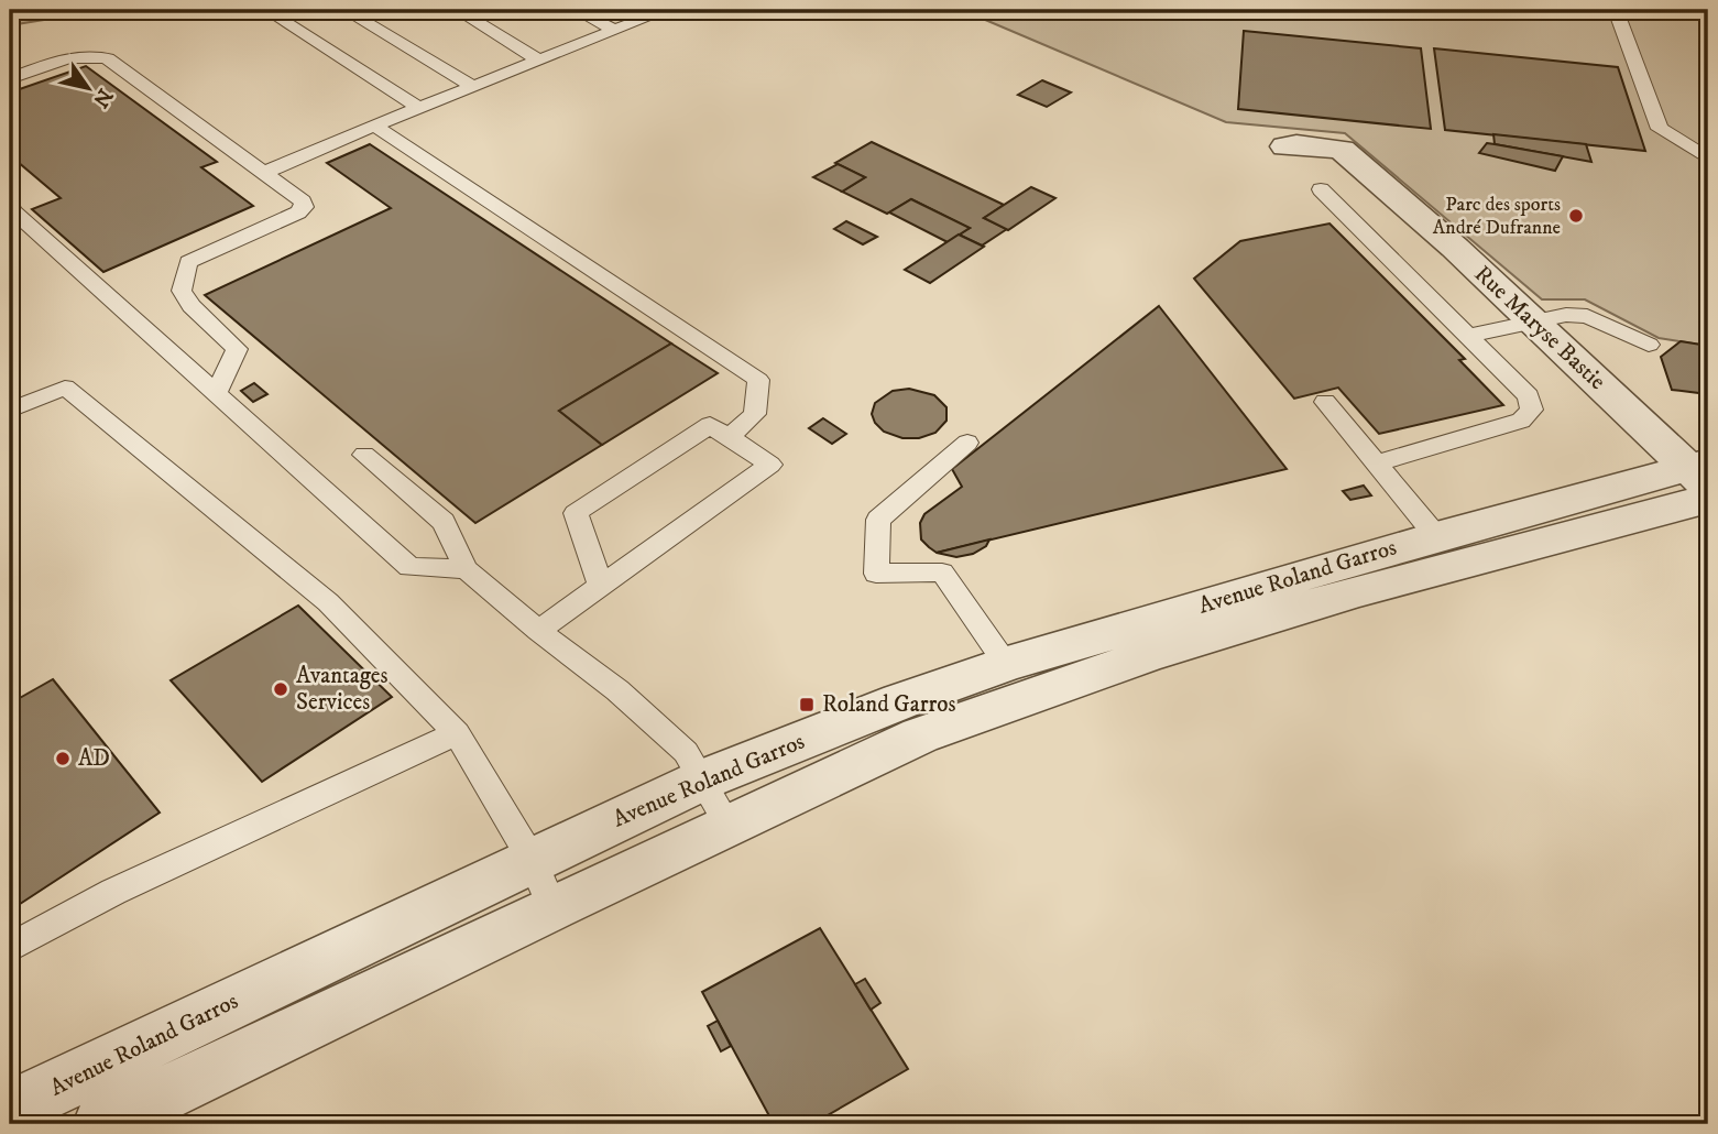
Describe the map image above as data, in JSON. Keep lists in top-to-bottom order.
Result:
{
  "streets": {
    "street": ["Rue Maryse Bastie", "Avenue Roland Garros"]
  },
  "crossings": [
    ["Rue Maryse Bastie", "Avenue Roland Garros"]
  ],
  "places": {
    "other": ["Parc des sports André Dufranne", "Avantages Services", "AD"],
    "transit": ["Roland Garros"]
  },
  "north": "bottom right"
}
